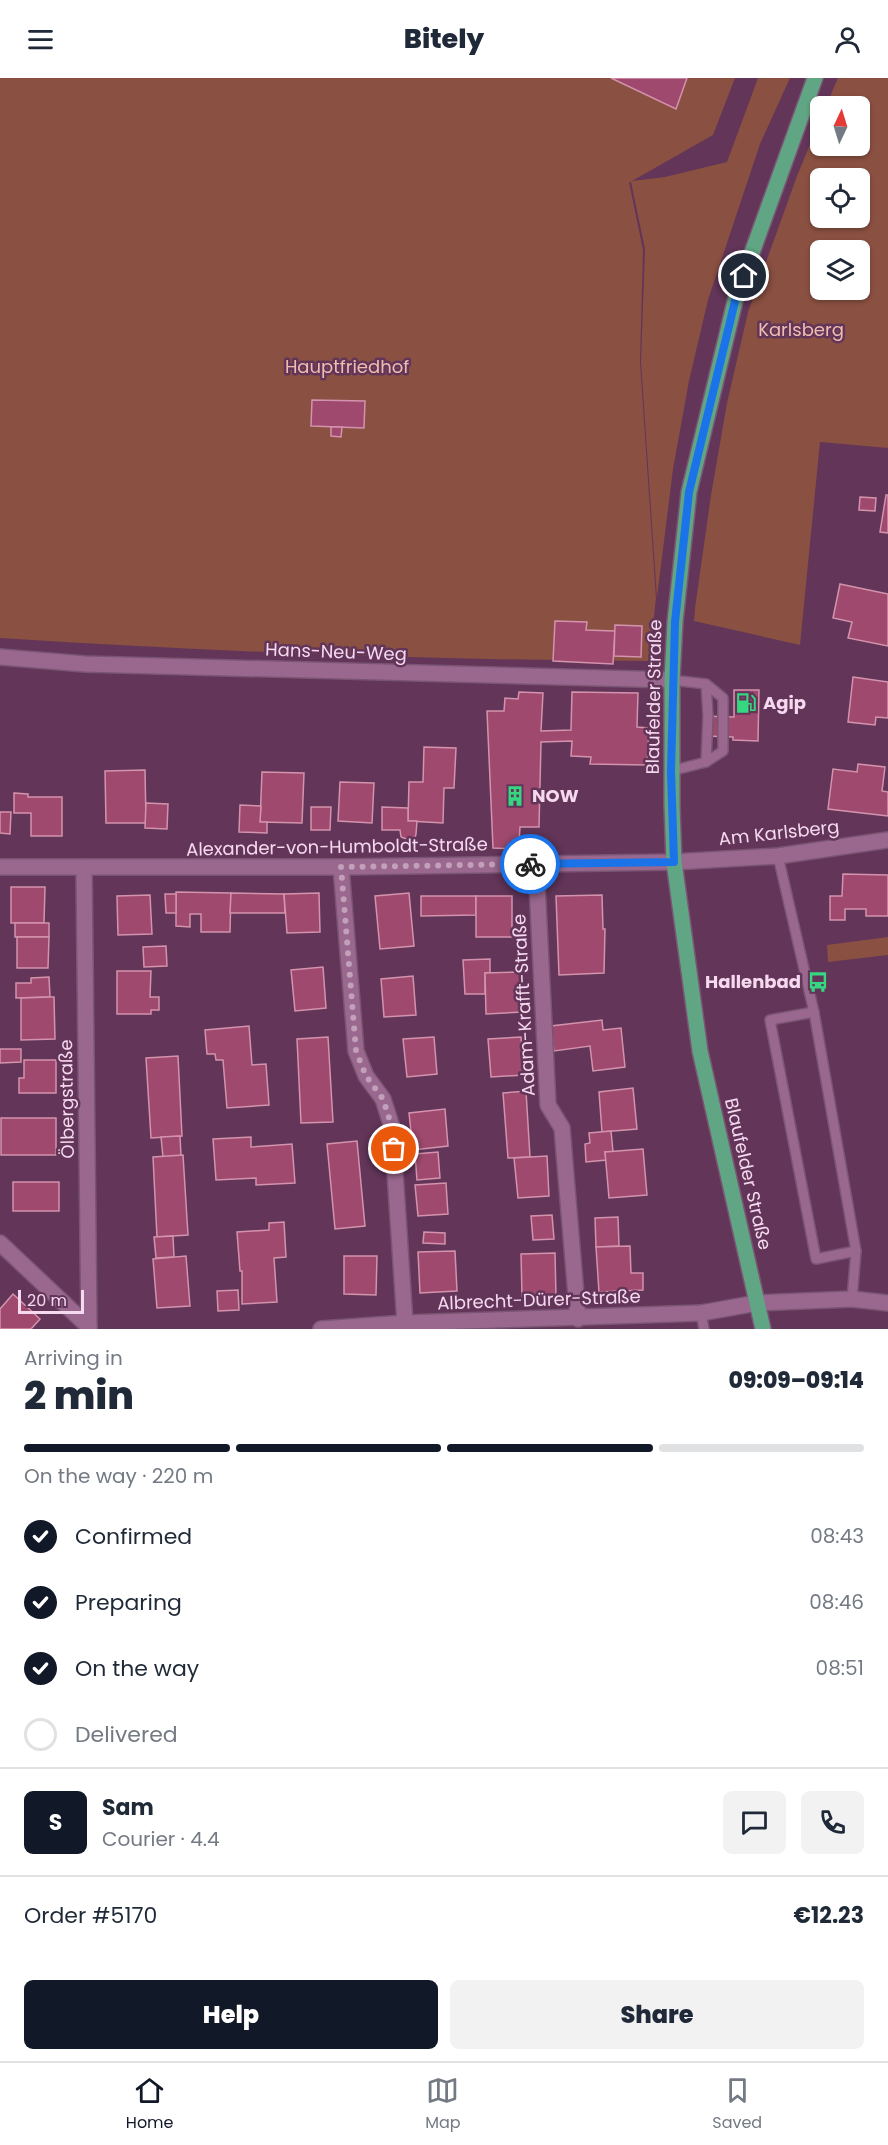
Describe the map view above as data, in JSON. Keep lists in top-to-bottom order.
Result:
{
  "streets": {
    "main road": ["Blaufelder Straße"],
    "street": [
      "Hans-Neu-Weg",
      "Am Karlsberg",
      "Alexander-von-Humboldt-Straße",
      "Adam-Krafft-Straße",
      "Ölbergstraße",
      "Albrecht-Dürer-Straße"
    ]
  },
  "crossings": [
    ["Hans-Neu-Weg", "Blaufelder Straße"],
    ["Blaufelder Straße", "Am Karlsberg"],
    ["Blaufelder Straße", "Alexander-von-Humboldt-Straße"],
    ["Blaufelder Straße", "Albrecht-Dürer-Straße"],
    ["Am Karlsberg", "Alexander-von-Humboldt-Straße"],
    ["Alexander-von-Humboldt-Straße", "Adam-Krafft-Straße"],
    ["Alexander-von-Humboldt-Straße", "Ölbergstraße"],
    ["Adam-Krafft-Straße", "Albrecht-Dürer-Straße"]
  ],
  "parks": ["Karlsberg", "Hauptfriedhof"],
  "places": {
    "fuel station": ["Agip"],
    "building": ["NOW"],
    "bus stop": ["Hallenbad"]
  },
  "scale_bar": "20 m",
  "north": "top",
  "page": {
    "header": "Bitely",
    "scale": "20 m",
    "heading": ["2 min", "Arriving in", "09:09–09:14"],
    "panel": [
      "Sam",
      "Courier · 4.4",
      "Order #5170",
      "€12.23"
    ],
    "bar": "On the way · 220 m",
    "list": [
      ["Confirmed", "08:43"],
      ["Preparing", "08:46"],
      ["On the way", "08:51"],
      "Delivered"
    ],
    "round": "S",
    "buttons": ["Help", "Share"],
    "tabs": ["Home", "Map", "Saved"]
  }
}
